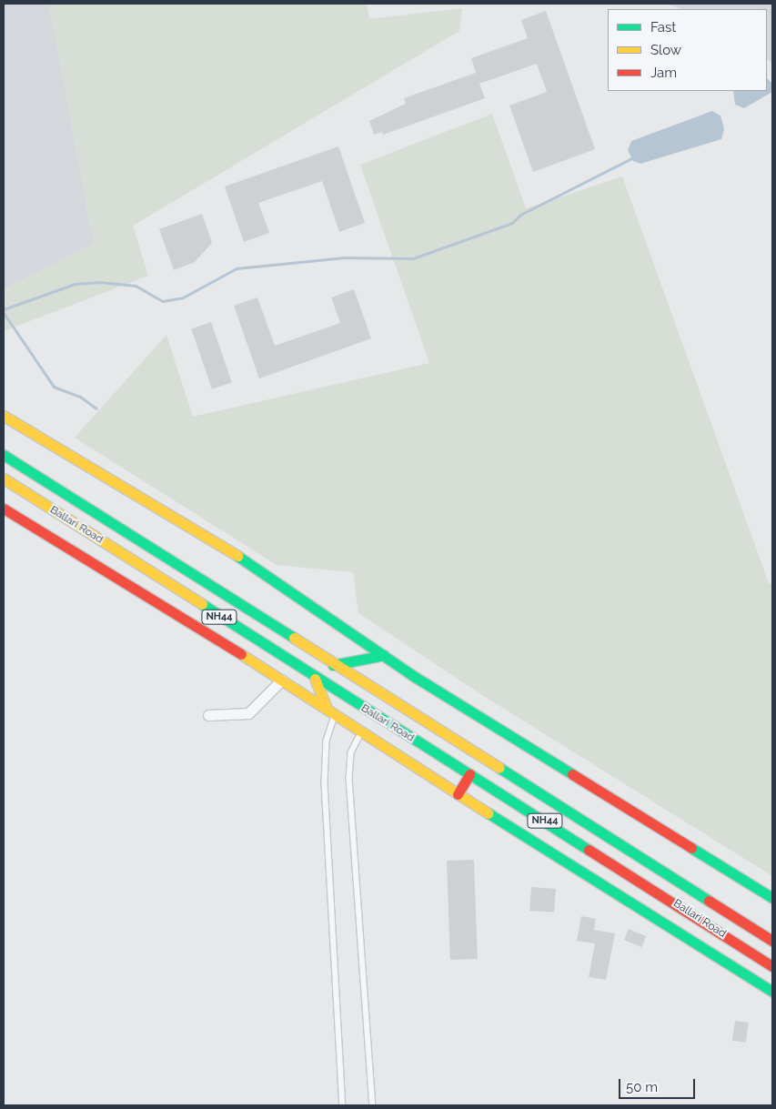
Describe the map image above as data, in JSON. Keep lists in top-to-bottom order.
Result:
{
  "streets": {
    "main road": ["Ballari Road", "NH44"]
  },
  "legend": ["Fast", "Slow", "Jam"],
  "scale_bar": "50 m"
}
